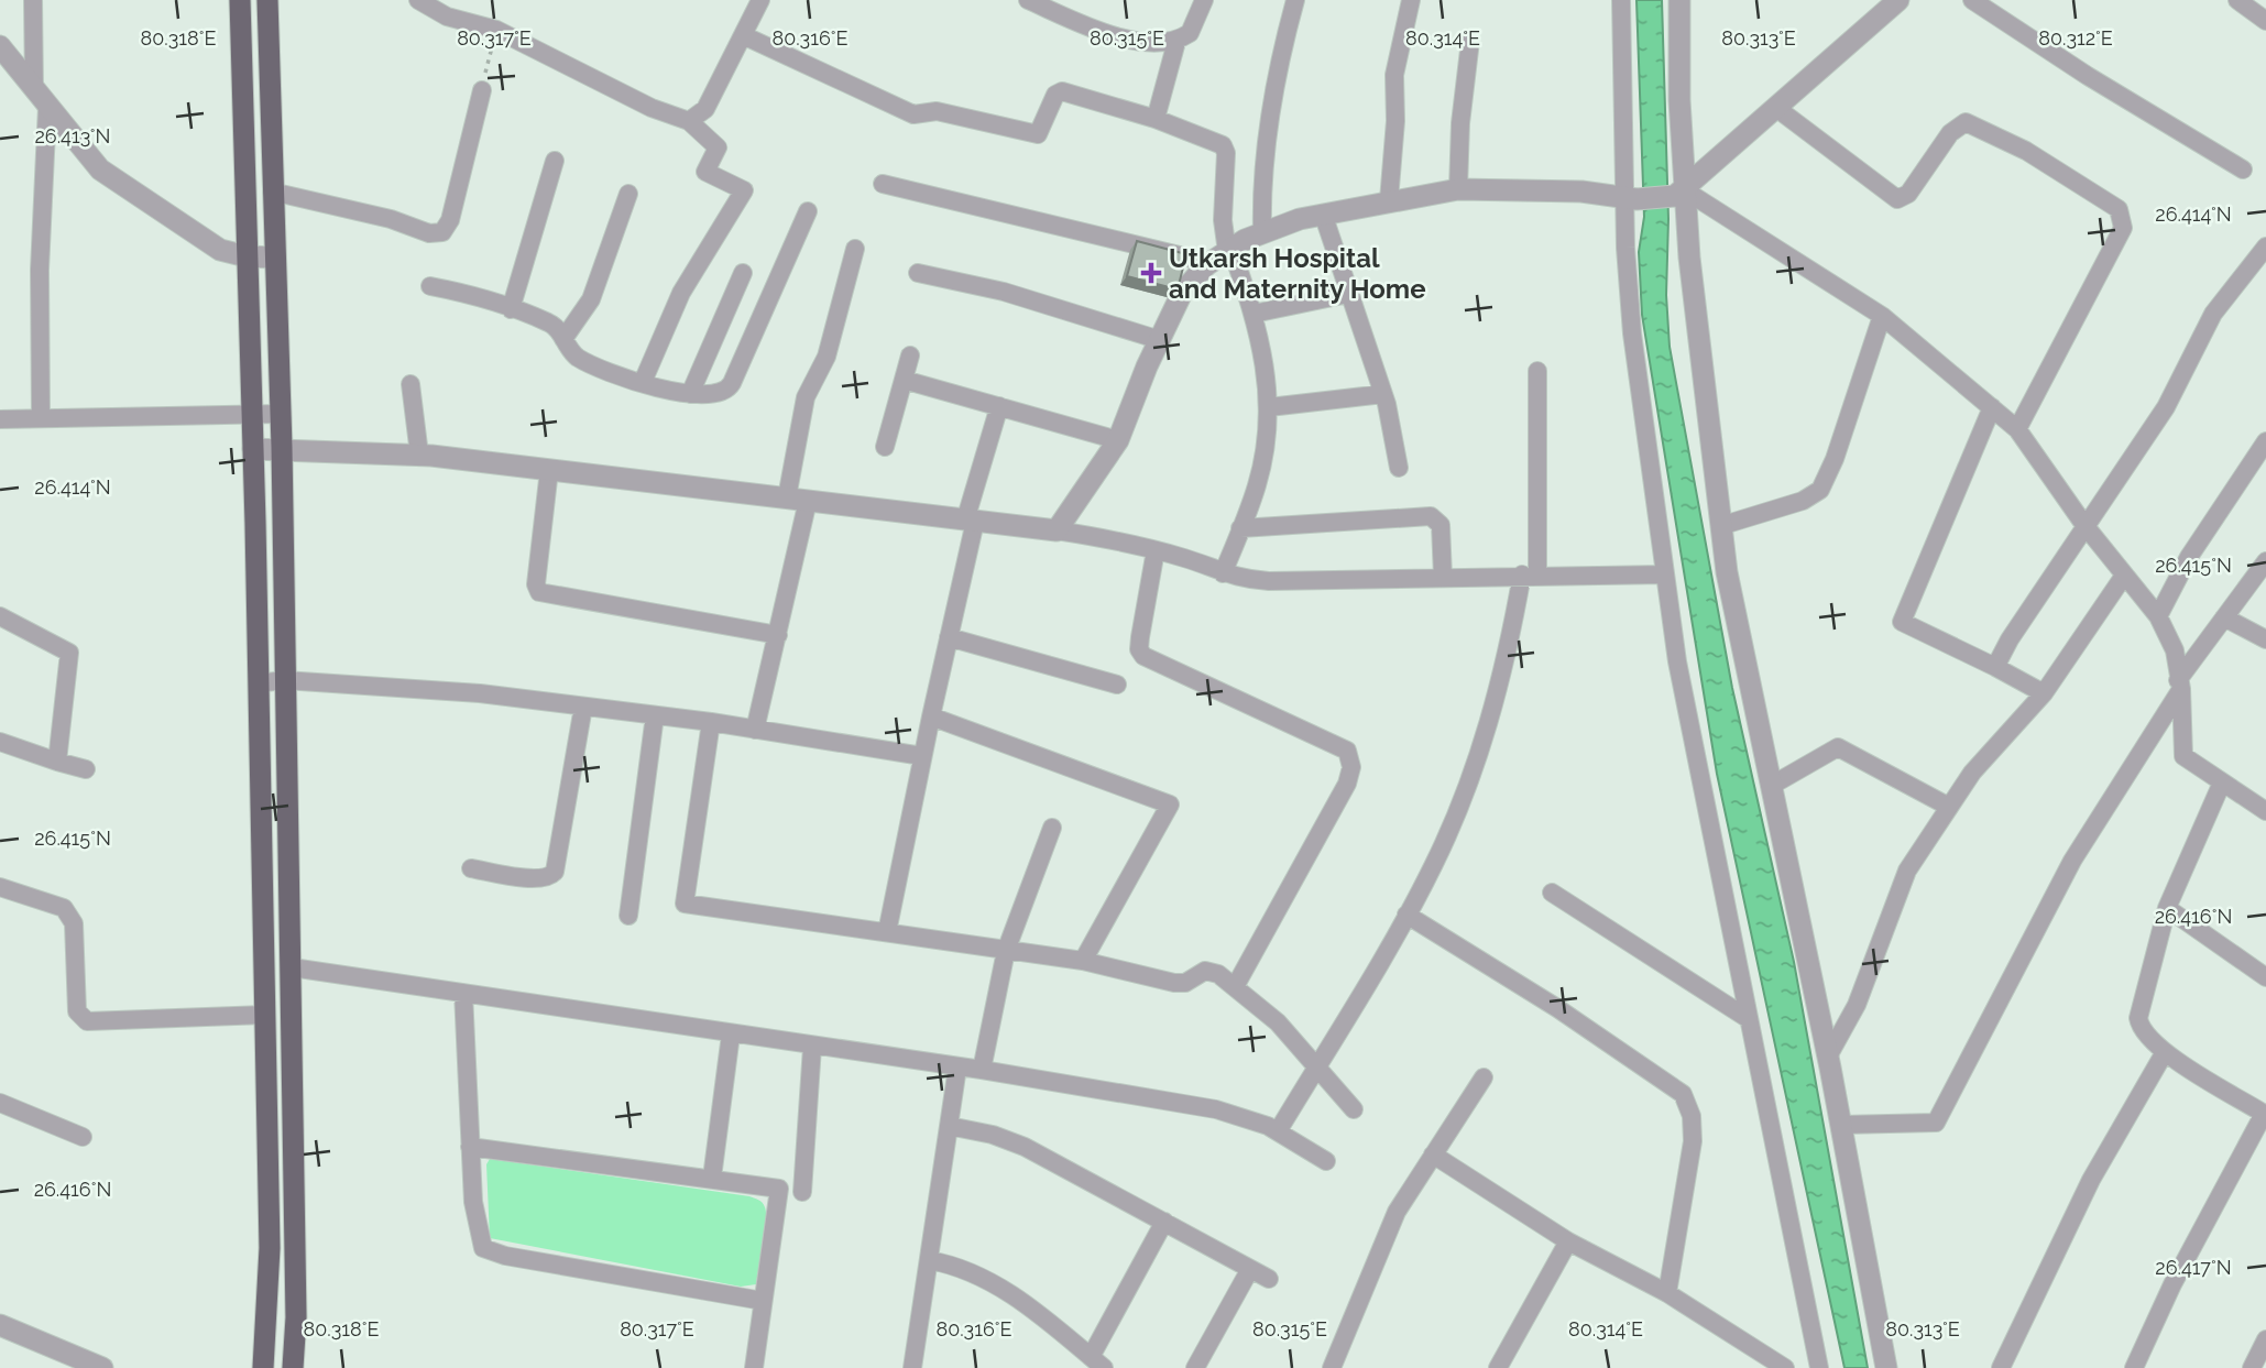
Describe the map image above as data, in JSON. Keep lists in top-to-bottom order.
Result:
{
  "places": {
    "health": ["Utkarsh Hospital and Maternity Home"]
  },
  "coordinates": [
    "80.318°E",
    "80.317°E",
    "80.316°E",
    "80.315°E",
    "80.314°E",
    "80.313°E",
    "80.312°E",
    "26.413°N",
    "26.414°N",
    "26.415°N",
    "26.416°N",
    "26.417°N"
  ]
}
